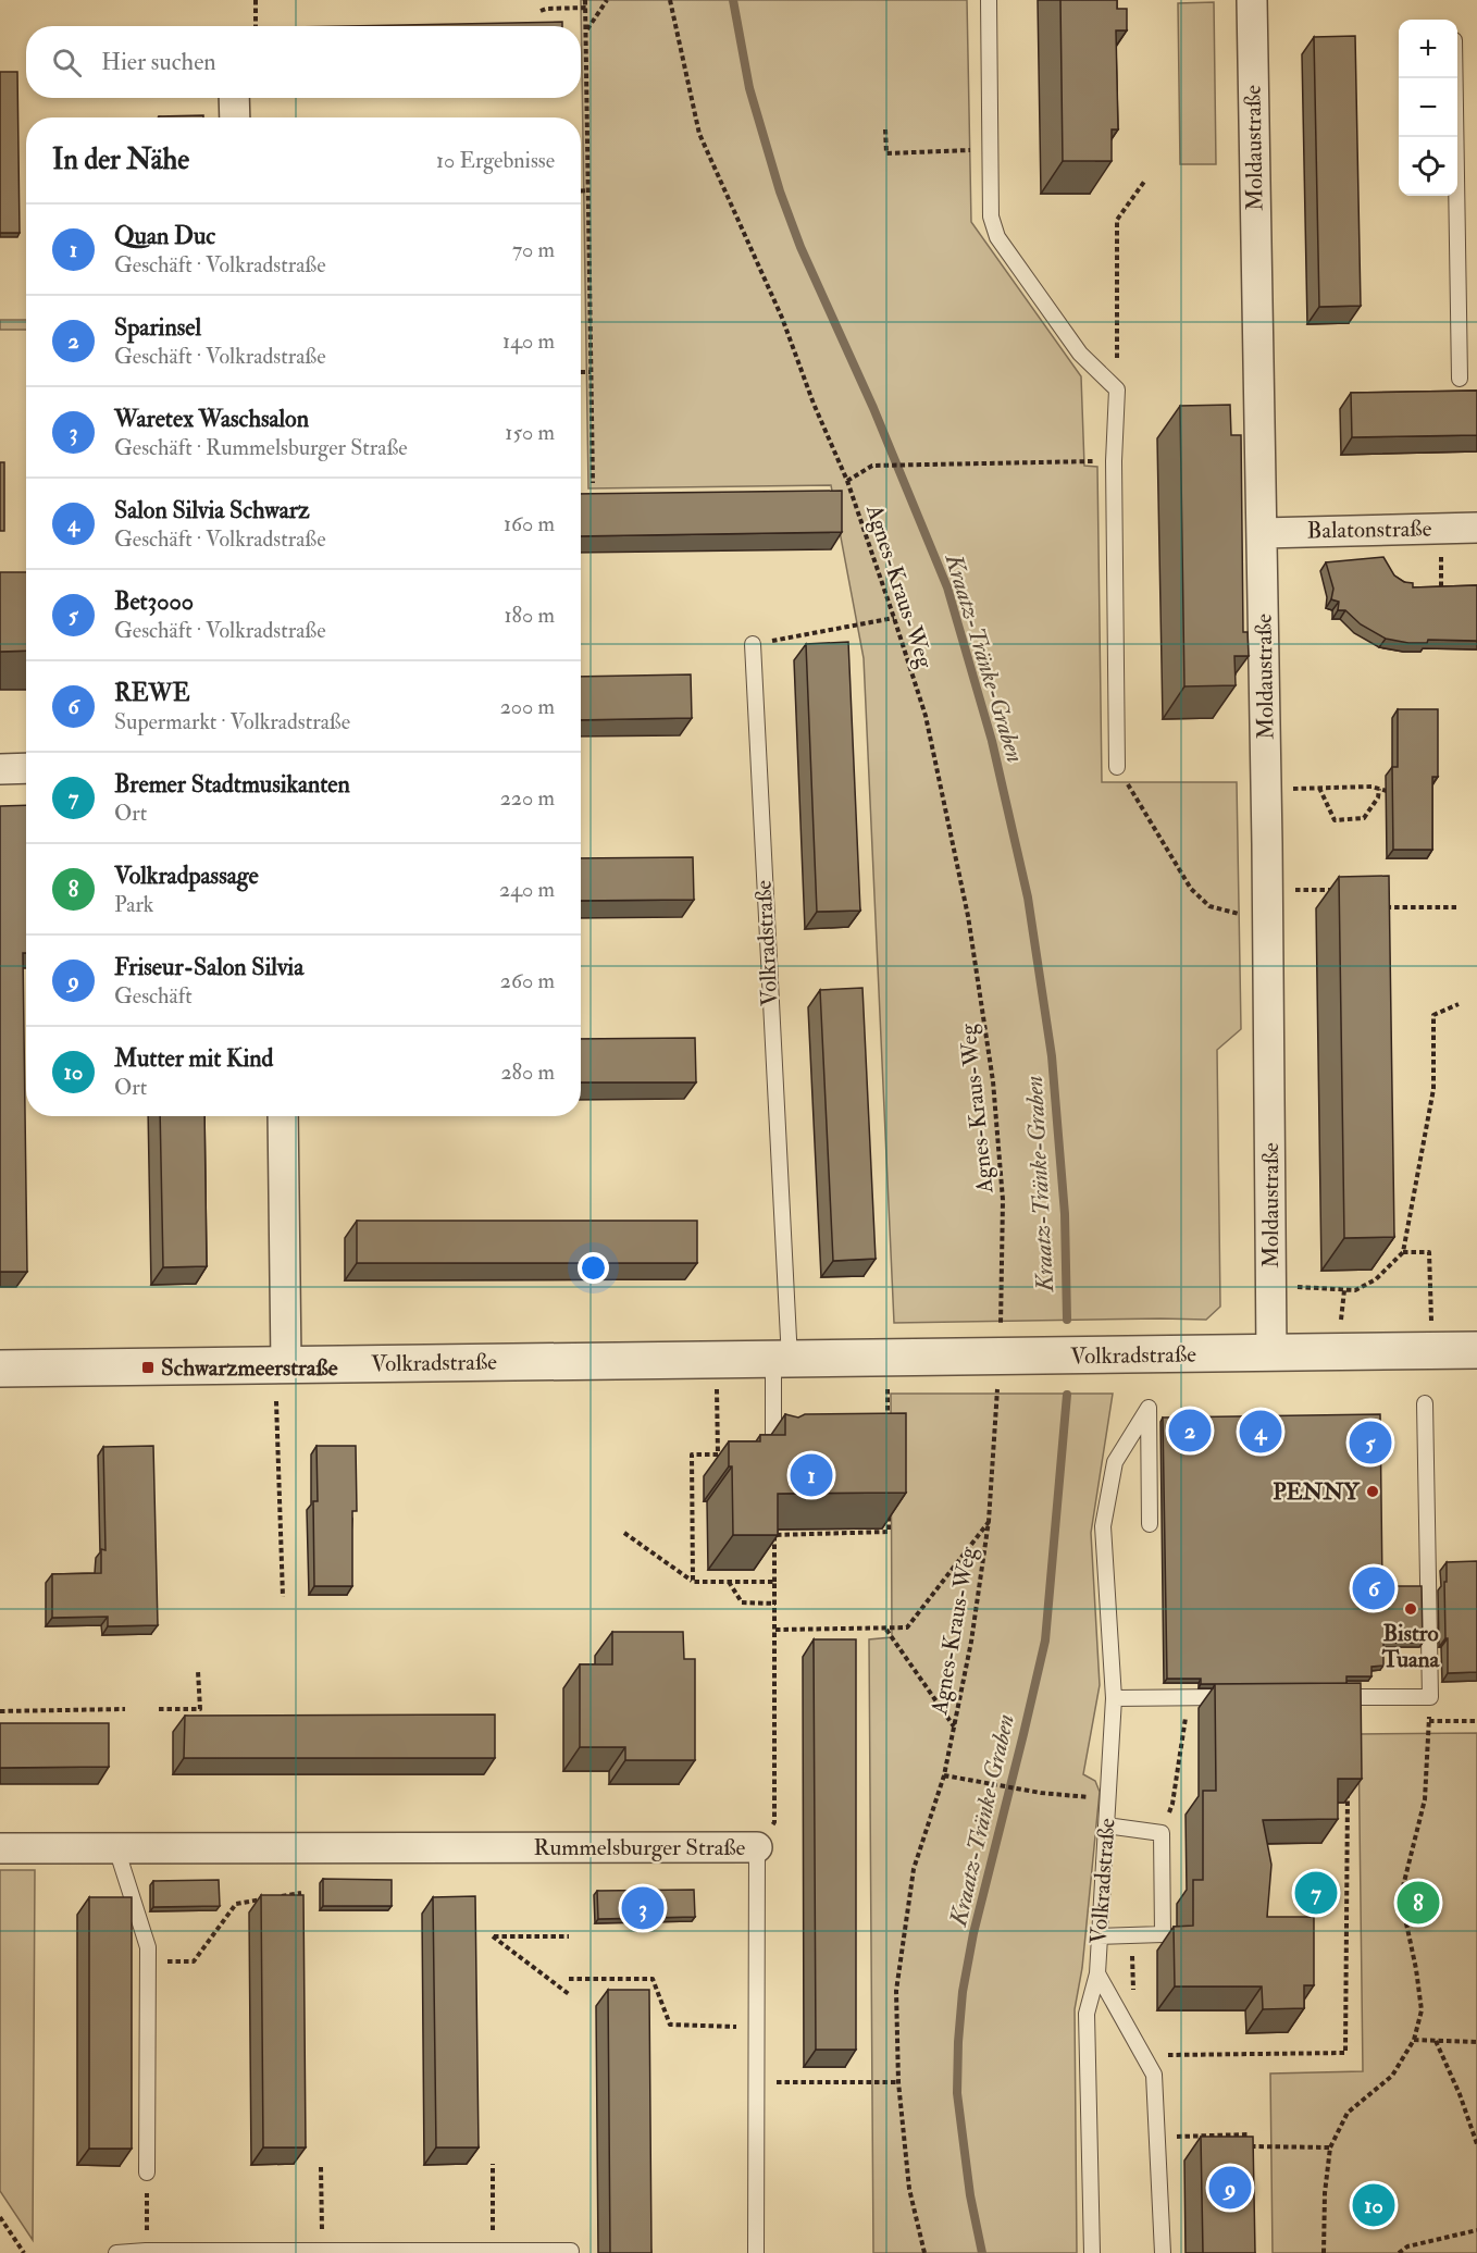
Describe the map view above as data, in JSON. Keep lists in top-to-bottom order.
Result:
{
  "streets": {
    "street": [
      "Moldaustraße",
      "Balatonstraße",
      "Volkradstraße",
      "Rummelsburger Straße"
    ],
    "path": ["Agnes-Kraus-Weg"]
  },
  "crossings": [
    ["Moldaustraße", "Balatonstraße"],
    ["Moldaustraße", "Volkradstraße"],
    ["Agnes-Kraus-Weg", "Volkradstraße"]
  ],
  "water": ["Kraatz-Tränke-Graben"],
  "places": {
    "transit": ["Schwarzmeerstraße"],
    "other": ["PENNY", "Bistro Tuana"]
  },
  "page": {
    "map_buttons": ["+", "−"],
    "search": "Hier suchen",
    "heading": ["In der Nähe", "10 Ergebnisse"],
    "list": [
      {
        "mark": "1",
        "name": "Quan Duc",
        "note": "Geschäft · Volkradstraße",
        "value": "70 m"
      },
      {
        "mark": "2",
        "name": "Sparinsel",
        "note": "Geschäft · Volkradstraße",
        "value": "140 m"
      },
      {
        "mark": "3",
        "name": "Waretex Waschsalon",
        "note": "Geschäft · Rummelsburger Straße",
        "value": "150 m"
      },
      {
        "mark": "4",
        "name": "Salon Silvia Schwarz",
        "note": "Geschäft · Volkradstraße",
        "value": "160 m"
      },
      {
        "mark": "5",
        "name": "Bet3000",
        "note": "Geschäft · Volkradstraße",
        "value": "180 m"
      },
      {
        "mark": "6",
        "name": "REWE",
        "note": "Supermarkt · Volkradstraße",
        "value": "200 m"
      },
      {
        "mark": "7",
        "name": "Bremer Stadtmusikanten",
        "note": "Ort",
        "value": "220 m"
      },
      {
        "mark": "8",
        "name": "Volkradpassage",
        "note": "Park",
        "value": "240 m"
      },
      {
        "mark": "9",
        "name": "Friseur-Salon Silvia",
        "note": "Geschäft",
        "value": "260 m"
      },
      {
        "mark": "10",
        "name": "Mutter mit Kind",
        "note": "Ort",
        "value": "280 m"
      }
    ],
    "pins": [
      "2",
      "4",
      "5",
      "1",
      "6",
      "7",
      "8",
      "3",
      "9",
      "10"
    ]
  }
}
